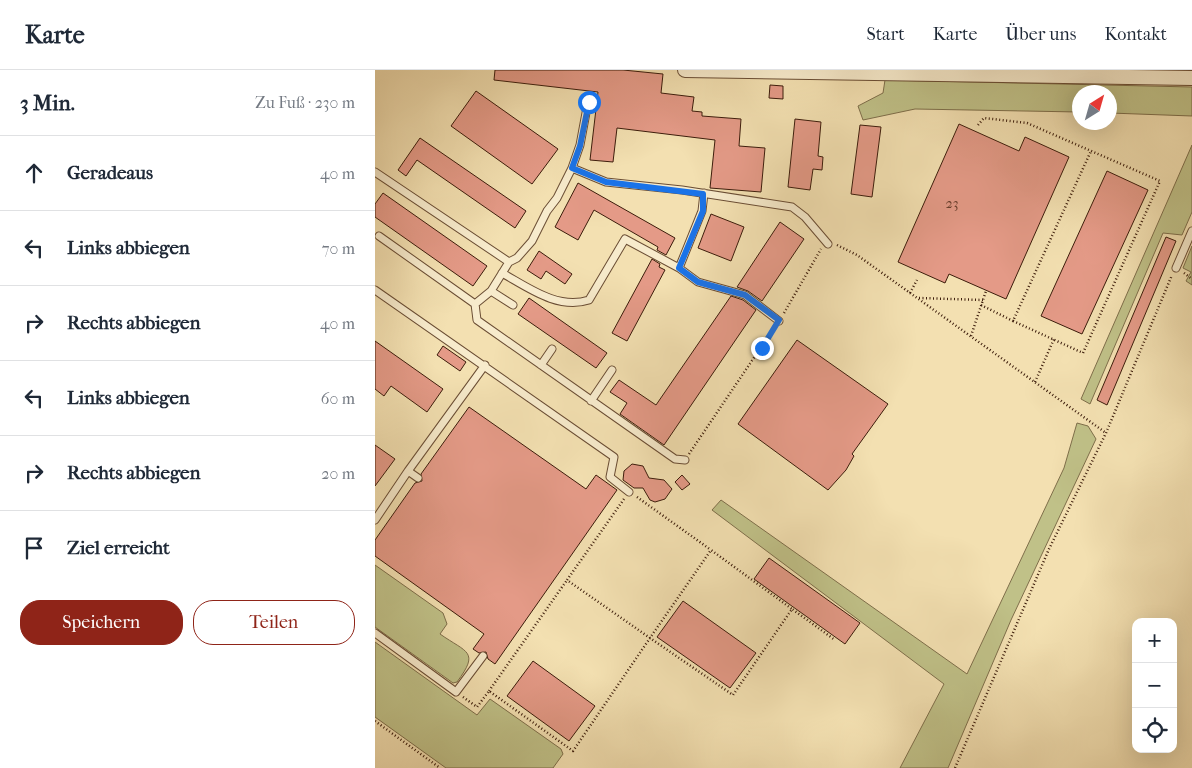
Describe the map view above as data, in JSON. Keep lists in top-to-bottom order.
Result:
{
  "house_numbers": ["23"],
  "north": "top right",
  "page": {
    "header": "Karte",
    "nav": [
      "Start",
      "Karte",
      "Über uns",
      "Kontakt"
    ],
    "heading": ["3 Min.", "Zu Fuß · 230 m"],
    "list": [
      ["Geradeaus", "40 m"],
      ["Links abbiegen", "70 m"],
      ["Rechts abbiegen", "40 m"],
      ["Links abbiegen", "60 m"],
      ["Rechts abbiegen", "20 m"],
      "Ziel erreicht"
    ],
    "buttons": ["Speichern", "Teilen"],
    "map_buttons": ["+", "−"]
  }
}
